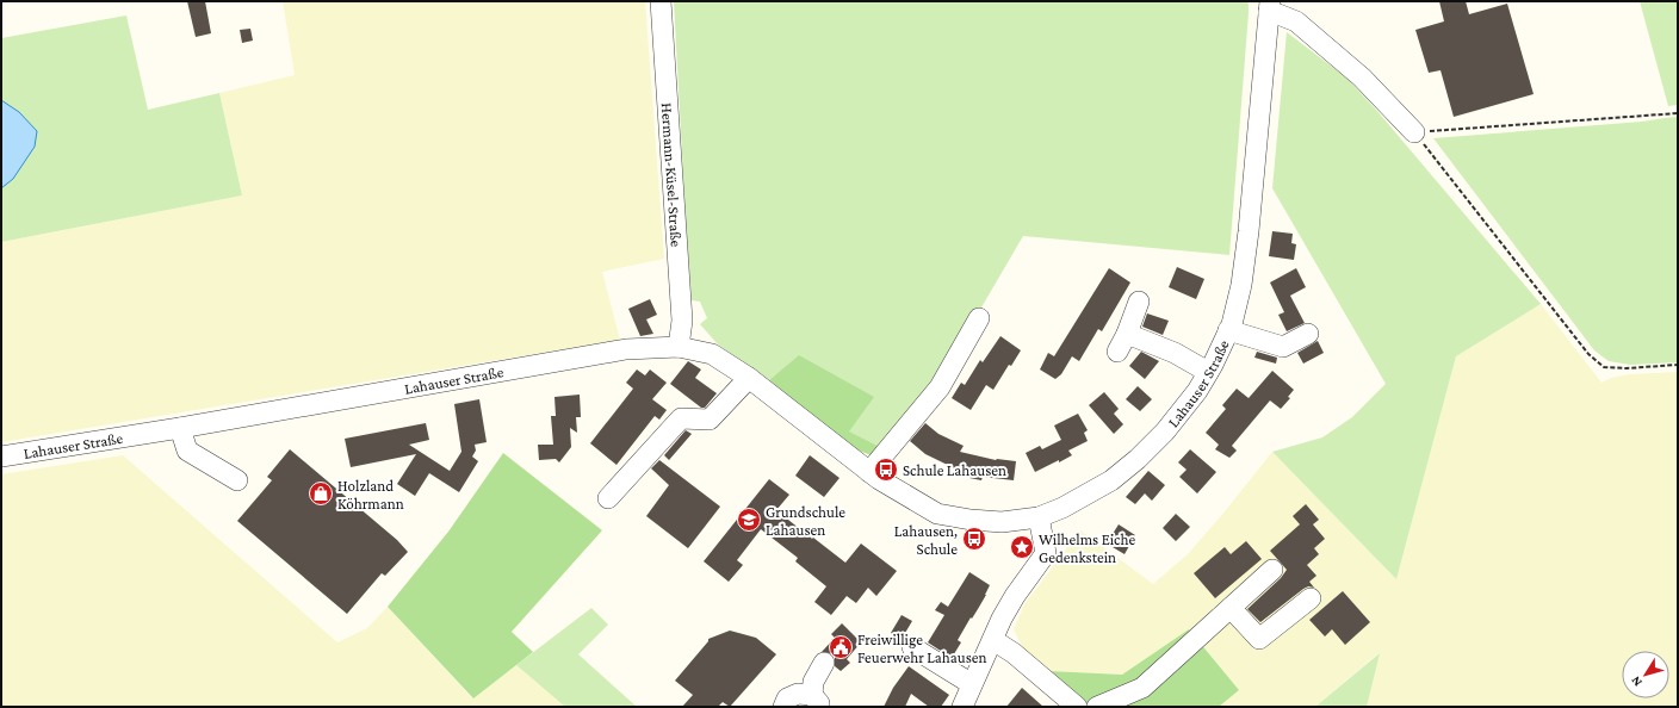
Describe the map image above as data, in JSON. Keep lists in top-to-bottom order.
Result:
{
  "streets": {
    "street": ["Hermann-Küsel-Straße", "Lahauser Straße"]
  },
  "crossings": [
    ["Hermann-Küsel-Straße", "Lahauser Straße"]
  ],
  "places": {
    "bus stop": ["Schule Lahausen", "Lahausen, Schule"],
    "shop": ["Holzland Köhrmann"],
    "school or university": ["Grundschule Lahausen"],
    "place": ["Wilhelms Eiche Gedenkstein"],
    "public building": ["Freiwillige Feuerwehr Lahausen"]
  },
  "north": "bottom left"
}
